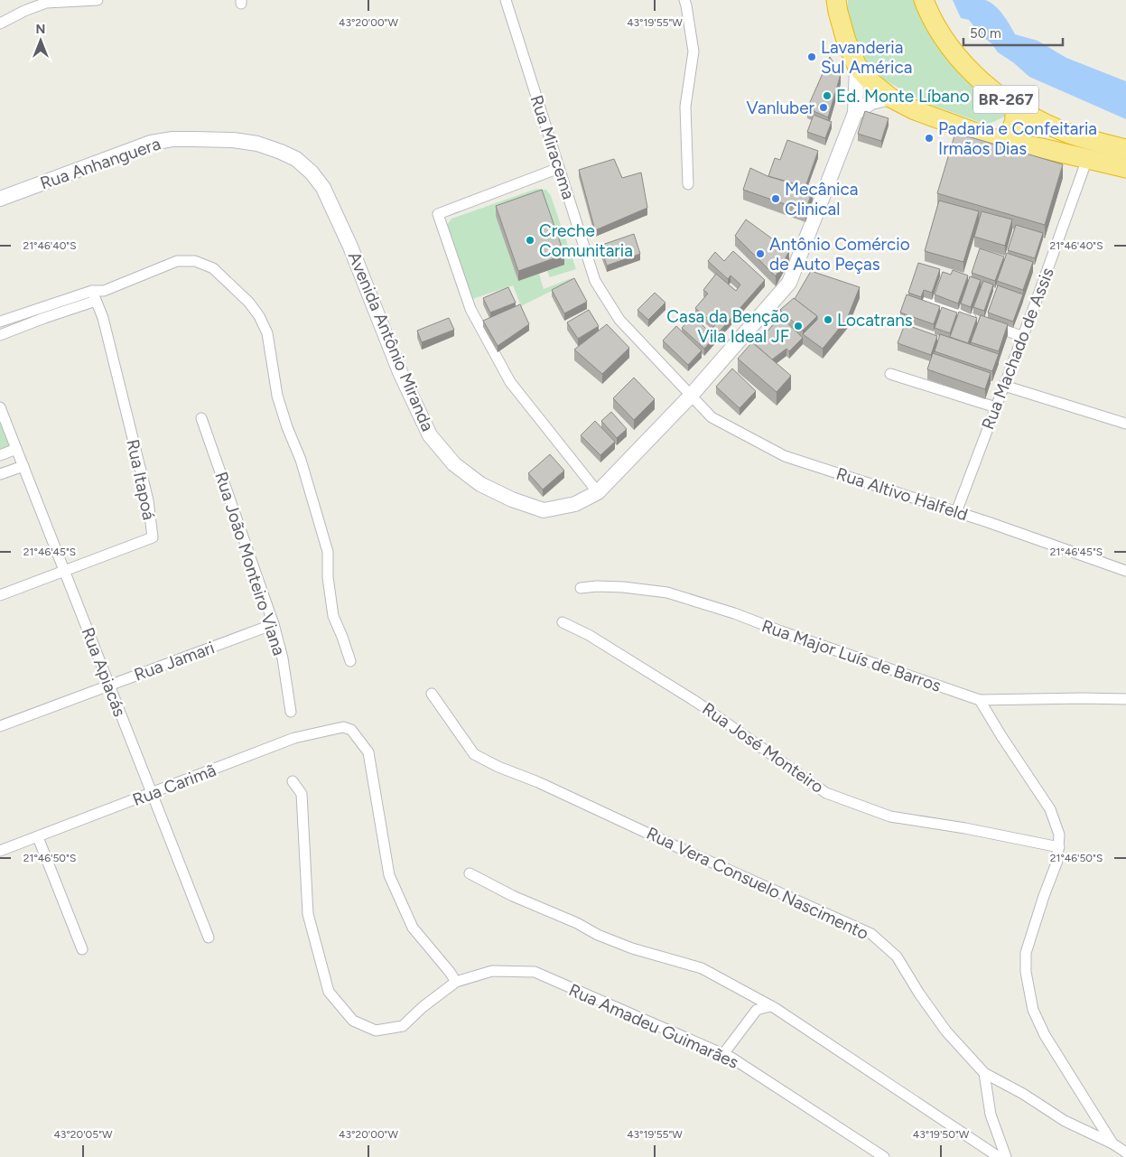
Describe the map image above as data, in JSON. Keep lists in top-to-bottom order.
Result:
{
  "streets": {
    "highway": ["BR-267"],
    "street": [
      "Rua Miracema",
      "Rua Anhanguera",
      "Avenida Antônio Miranda",
      "Rua Machado de Assis",
      "Rua Itapoá",
      "Rua Altivo Halfeld",
      "Rua João Monteiro Viana",
      "Rua Major Luís de Barros",
      "Rua Jamari",
      "Rua Apiacás",
      "Rua José Monteiro",
      "Rua Carimã",
      "Rua Vera Consuelo Nascimento",
      "Rua Amadeu Guimarães"
    ]
  },
  "crossings": [
    ["BR-267", "Avenida Antônio Miranda"],
    ["BR-267", "Rua Machado de Assis"],
    ["Rua Miracema", "Avenida Antônio Miranda"],
    ["Rua Miracema", "Rua Altivo Halfeld"],
    ["Rua Anhanguera", "Avenida Antônio Miranda"],
    ["Avenida Antônio Miranda", "Rua Altivo Halfeld"],
    ["Rua Machado de Assis", "Rua Altivo Halfeld"],
    ["Rua Itapoá", "Rua Apiacás"],
    ["Rua João Monteiro Viana", "Rua Jamari"],
    ["Rua Jamari", "Rua Apiacás"],
    ["Rua Apiacás", "Rua Carimã"],
    ["Rua Carimã", "Rua Amadeu Guimarães"]
  ],
  "places": [
    "Lavanderia Sul América",
    "Ed. Monte Líbano",
    "Vanluber",
    "Padaria e Confeitaria Irmãos Dias",
    "Mecânica Clinical",
    "Creche Comunitaria",
    "Antônio Comércio de Auto Peças",
    "Locatrans",
    "Casa da Benção Vila Ideal JF"
  ],
  "scale_bar": "50 m",
  "north": "top",
  "coordinates": [
    "43°20'00\"W",
    "43°19'55\"W",
    "21°46'40\"S",
    "21°46'45\"S",
    "21°46'50\"S",
    "43°20'05\"W",
    "43°19'50\"W"
  ]
}
